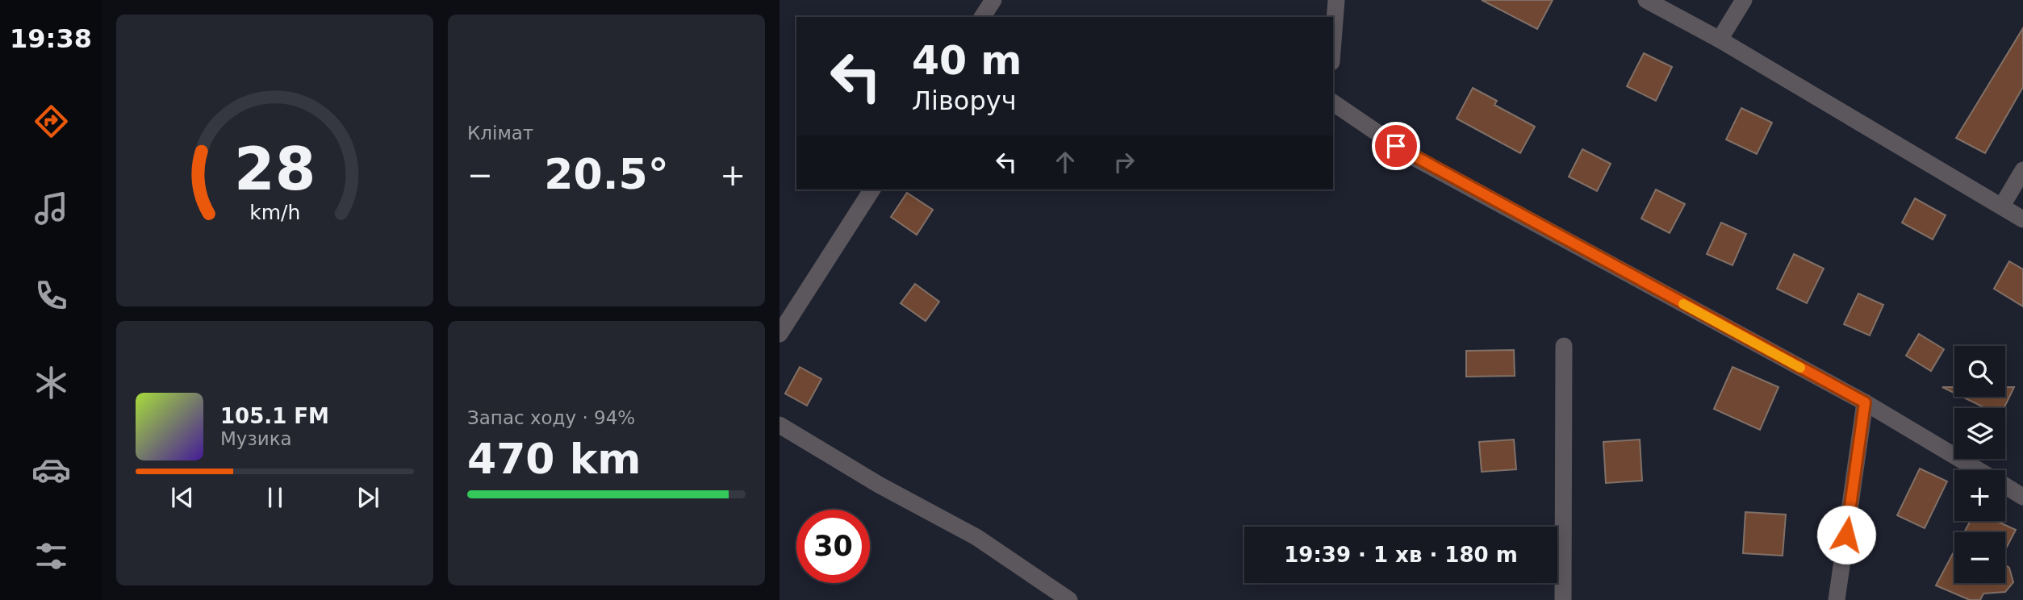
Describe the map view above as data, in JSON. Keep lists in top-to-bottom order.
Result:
{
  "page": {
    "tabs": "19:38",
    "tile": [
      "Клімат",
      ["Запас ходу · 94%", "470 km"]
    ],
    "turn": ["40 m", "Ліворуч"],
    "heat": ["−", "20.5°", "+"],
    "map_buttons": ["+", "−"],
    "song": ["105.1 FM", "Музика"],
    "limit": "30",
    "trip": "19:39 · 1 хв · 180 m",
    "gauge": ["28", "km/h"]
  }
}
